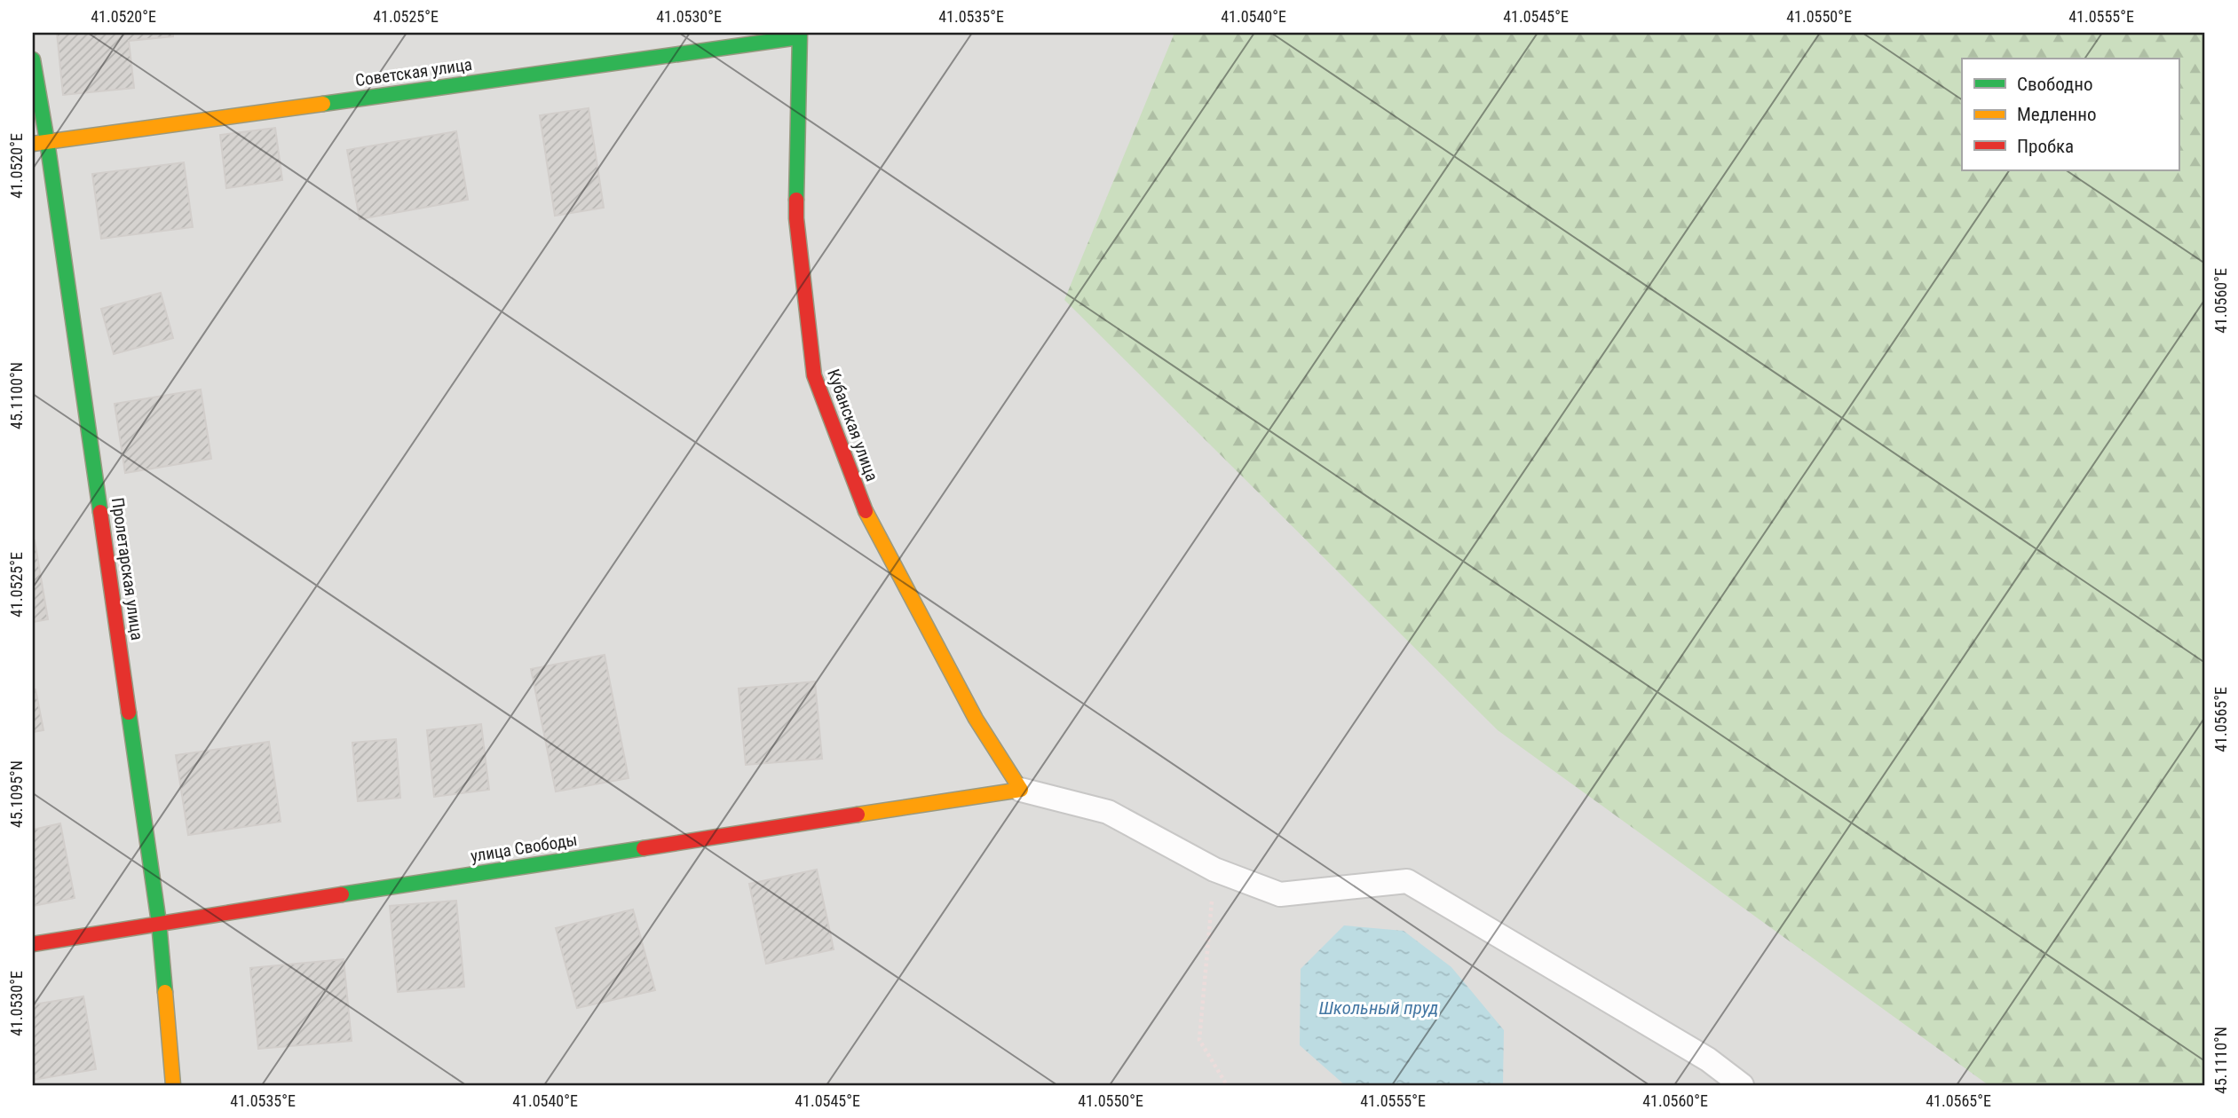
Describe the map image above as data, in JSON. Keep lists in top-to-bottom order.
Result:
{
  "streets": {
    "street": [
      "Советская улица",
      "Кубанская улица",
      "Пролетарская улица",
      "улица Свободы"
    ]
  },
  "crossings": [
    ["Советская улица", "Кубанская улица"],
    ["Советская улица", "Пролетарская улица"],
    ["Кубанская улица", "улица Свободы"],
    ["Пролетарская улица", "улица Свободы"]
  ],
  "water": ["Школьный пруд"],
  "legend": ["Свободно", "Медленно", "Пробка"],
  "coordinates": [
    "41.0520°E",
    "41.0525°E",
    "41.0530°E",
    "41.0535°E",
    "41.0540°E",
    "41.0545°E",
    "41.0550°E",
    "41.0555°E",
    "41.0560°E",
    "45.1100°N",
    "41.0565°E",
    "45.1095°N",
    "45.1110°N"
  ]
}
